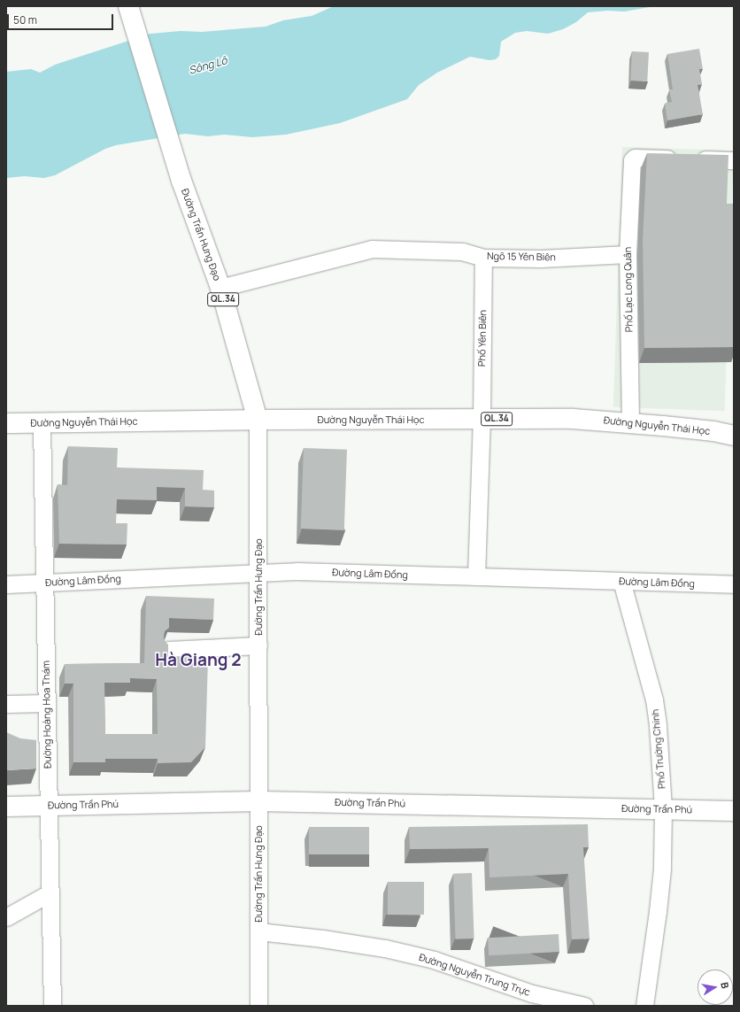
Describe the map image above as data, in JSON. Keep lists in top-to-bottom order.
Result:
{
  "streets": {
    "main road": [
      "Đường Trần Hưng Đạo",
      "QL.34",
      "Đường Nguyễn Thái Học",
      "Đường Trần Phú"
    ],
    "street": [
      "Ngõ 15 Yên Biên",
      "Phố Lạc Long Quân",
      "Phố Yên Biên",
      "Đường Lâm Đồng",
      "Đường Hoàng Hoa Thám",
      "Phố Trường Chinh",
      "Đường Nguyễn Trung Trực"
    ]
  },
  "crossings": [
    ["Đường Trần Hưng Đạo", "Ngõ 15 Yên Biên"],
    ["Đường Trần Hưng Đạo", "Đường Nguyễn Thái Học"],
    ["Đường Trần Hưng Đạo", "Đường Lâm Đồng"],
    ["Đường Trần Hưng Đạo", "Đường Trần Phú"],
    ["Đường Trần Hưng Đạo", "Đường Nguyễn Trung Trực"],
    ["Ngõ 15 Yên Biên", "Phố Lạc Long Quân"],
    ["Ngõ 15 Yên Biên", "Phố Yên Biên"],
    ["Phố Lạc Long Quân", "Đường Nguyễn Thái Học"],
    ["Phố Yên Biên", "Đường Nguyễn Thái Học"],
    ["Phố Yên Biên", "Đường Lâm Đồng"],
    ["Đường Nguyễn Thái Học", "Đường Hoàng Hoa Thám"],
    ["Đường Lâm Đồng", "Đường Hoàng Hoa Thám"],
    ["Đường Lâm Đồng", "Phố Trường Chinh"],
    ["Đường Hoàng Hoa Thám", "Đường Trần Phú"],
    ["Phố Trường Chinh", "Đường Trần Phú"]
  ],
  "districts": ["Hà Giang 2"],
  "water": ["Sông Lô"],
  "scale_bar": "50 m",
  "north": "right"
}
